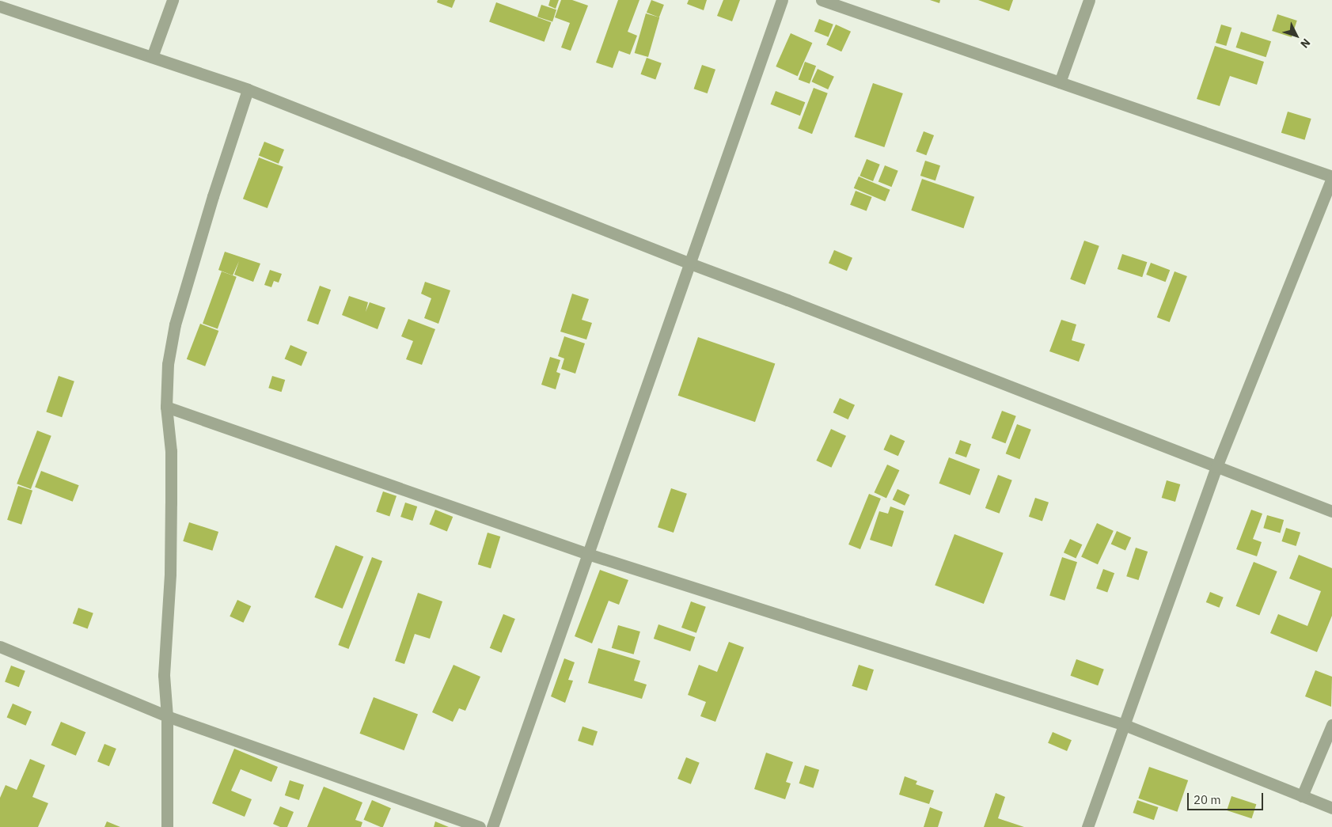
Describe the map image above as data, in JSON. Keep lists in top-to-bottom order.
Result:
{
  "scale_bar": "20 m",
  "north": "bottom right"
}
